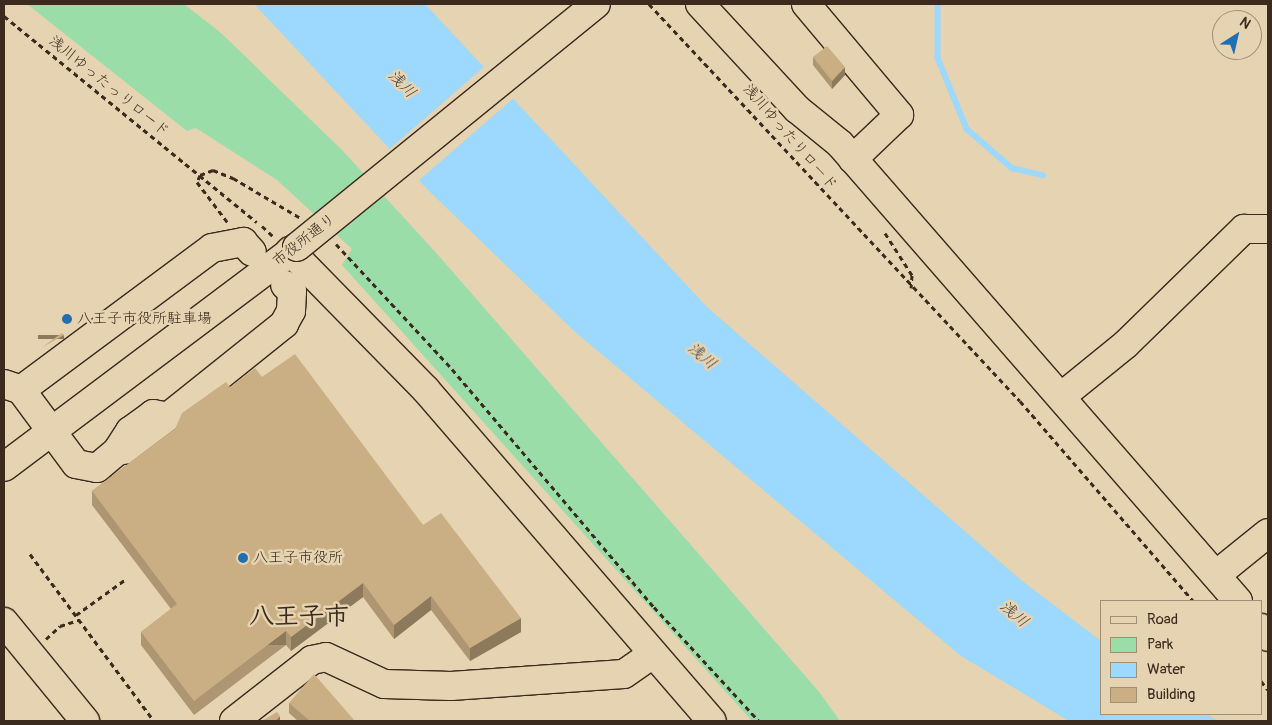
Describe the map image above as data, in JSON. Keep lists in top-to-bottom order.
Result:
{
  "streets": {
    "street": ["市役所通り"],
    "path": ["浅川ゆったっりロード", "浅川ゆったりロード"]
  },
  "crossings": [
    ["浅川ゆったっりロード", "市役所通り"]
  ],
  "districts": ["八王子市"],
  "water": ["浅川"],
  "places": ["八王子市役所駐車場", "八王子市役所"],
  "legend": [
    "Road",
    "Park",
    "Water",
    "Building"
  ],
  "north": "top right"
}
